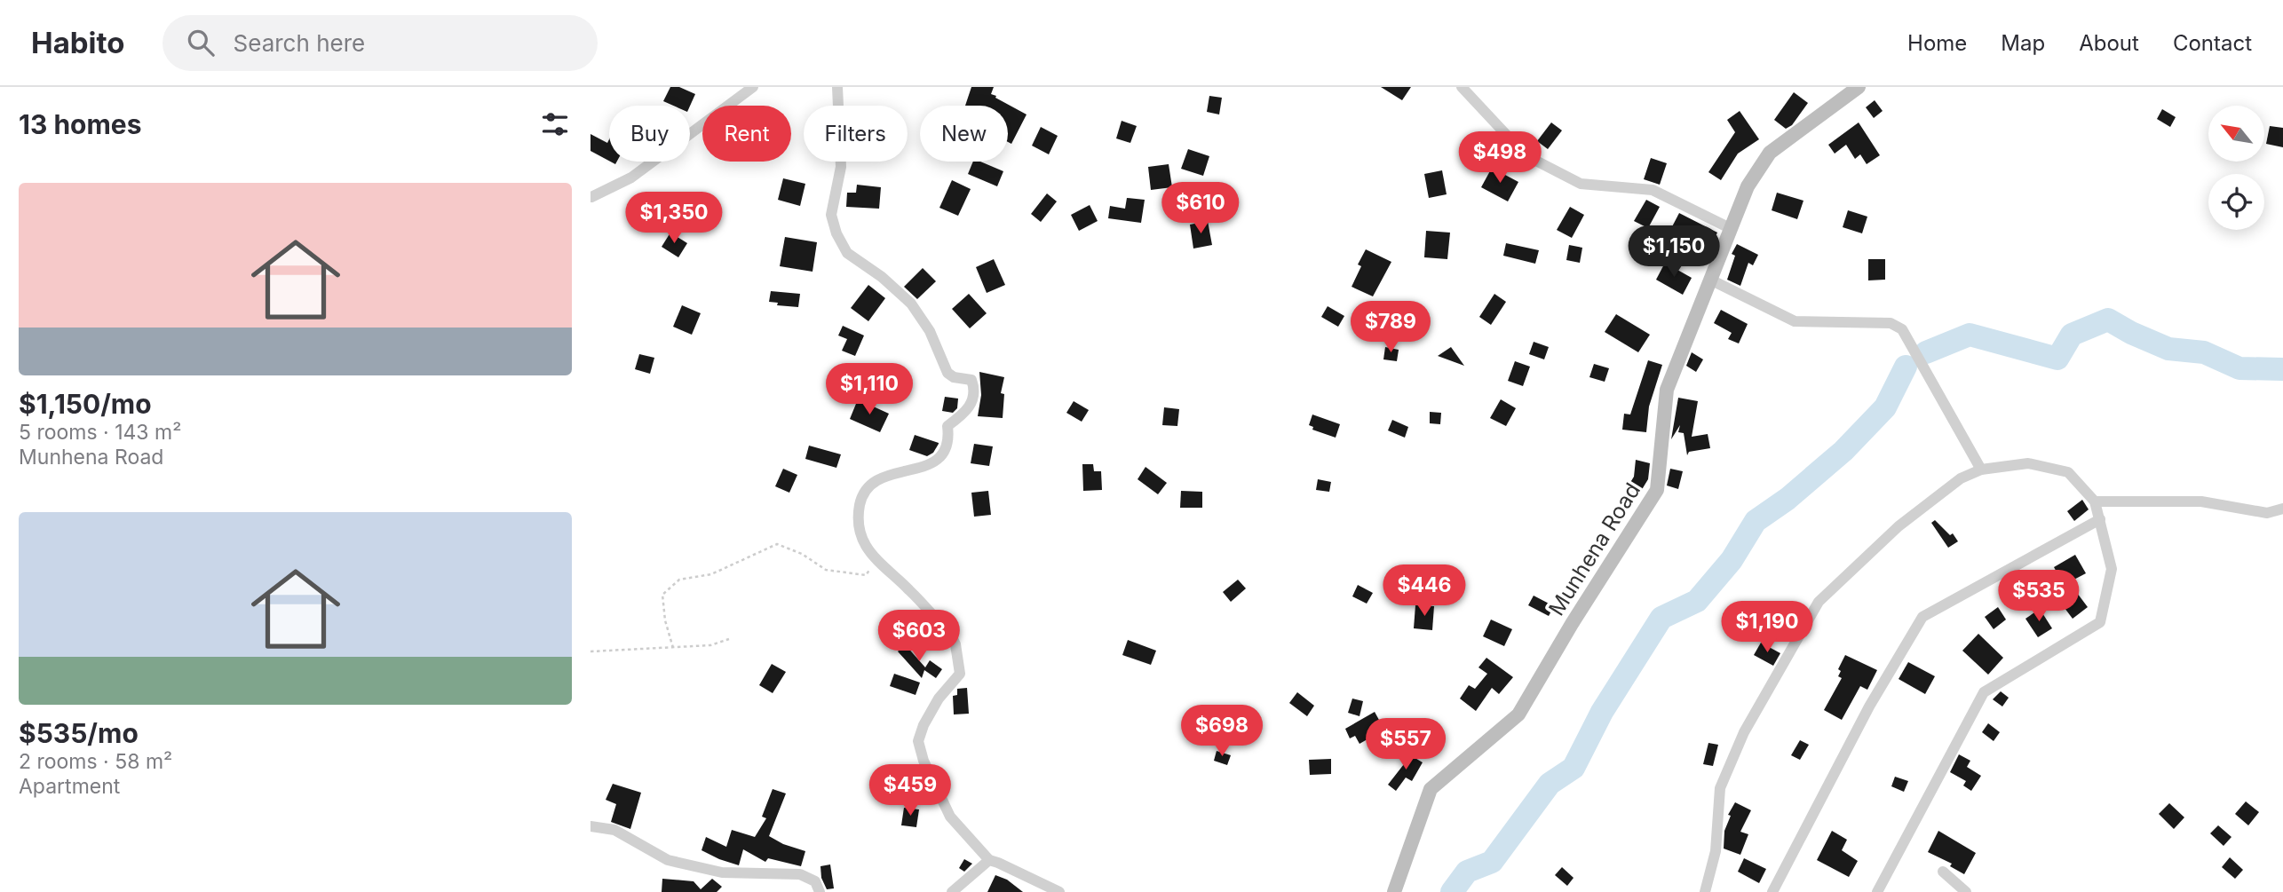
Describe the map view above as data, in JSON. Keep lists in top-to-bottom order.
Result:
{
  "streets": {
    "street": ["Munhena Road"]
  },
  "north": "top left",
  "page": {
    "header": "Habito",
    "search": "Search here",
    "nav": [
      "Home",
      "Map",
      "About",
      "Contact"
    ],
    "heading": "13 homes",
    "chip": [
      "Buy",
      "Rent",
      "Filters",
      "New"
    ],
    "price": [
      "$498",
      "$610",
      "$1,350",
      "$1,150",
      "$789",
      "$1,110",
      "$446",
      "$535",
      "$1,190",
      "$603",
      "$698",
      "$557",
      "$459"
    ],
    "list": [
      {
        "name": "$1,150/mo",
        "note": "5 rooms · 143 m² · Munhena Road"
      },
      {
        "name": "$535/mo",
        "note": "2 rooms · 58 m² · Apartment"
      }
    ]
  }
}
